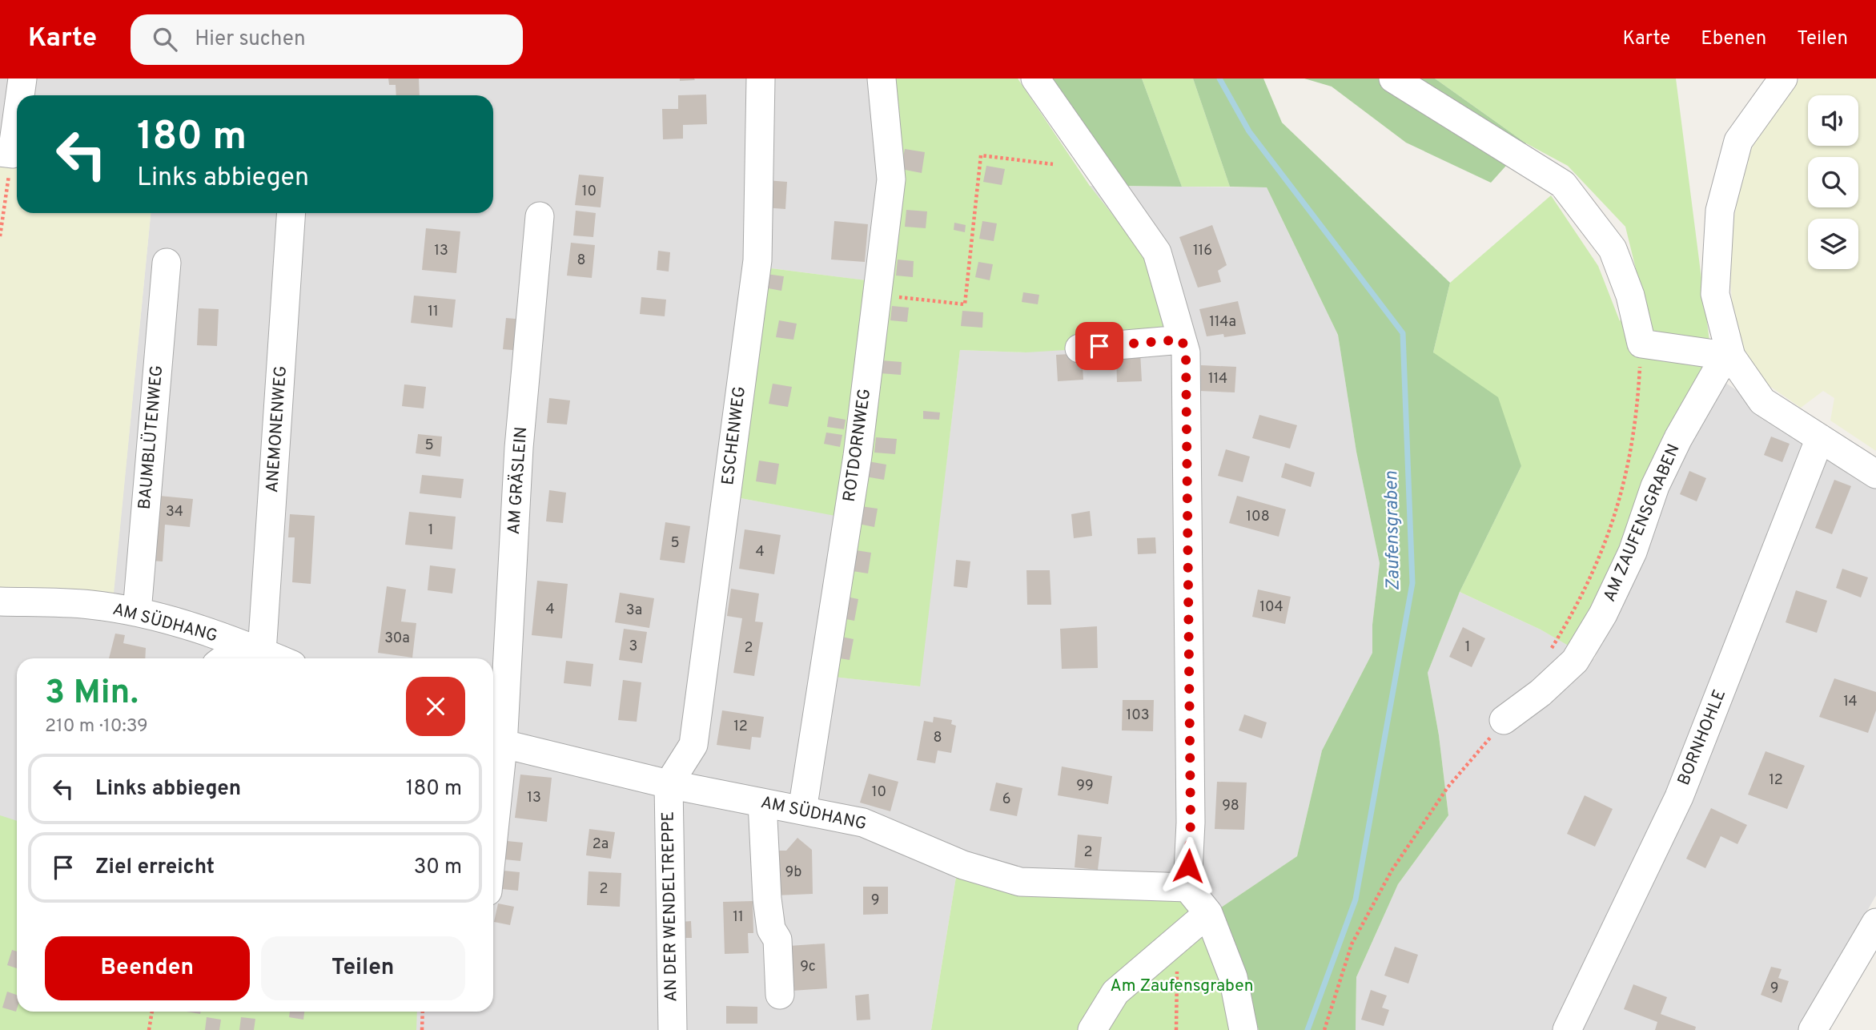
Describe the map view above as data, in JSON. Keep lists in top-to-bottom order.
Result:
{
  "streets": {
    "street": [
      "ANEMONENWEG",
      "ESCHENWEG",
      "BAUMBLÜTENWEG",
      "ROTDORNWEG",
      "AM GRÄSLEIN",
      "AM ZAUFENSGRABEN",
      "AM SÜDHANG",
      "BORNHOHLE",
      "AN DER WENDELTREPPE"
    ]
  },
  "crossings": [
    ["ANEMONENWEG", "AM SÜDHANG"],
    ["ESCHENWEG", "AM SÜDHANG"],
    ["ESCHENWEG", "AN DER WENDELTREPPE"],
    ["BAUMBLÜTENWEG", "AM SÜDHANG"],
    ["ROTDORNWEG", "AM SÜDHANG"],
    ["AM GRÄSLEIN", "AM SÜDHANG"],
    ["AM SÜDHANG", "AN DER WENDELTREPPE"]
  ],
  "water": ["Zaufensgraben"],
  "parks": ["Am Zaufensgraben"],
  "house_numbers": [
    "10",
    "13",
    "116",
    "8",
    "11",
    "114a",
    "114",
    "5",
    "34",
    "108",
    "1",
    "5",
    "4",
    "104",
    "4",
    "3a",
    "30a",
    "3",
    "1",
    "2",
    "14",
    "103",
    "12",
    "8",
    "12",
    "99",
    "10",
    "13",
    "6",
    "98",
    "2a",
    "2",
    "9b",
    "2",
    "9",
    "11",
    "9c",
    "9"
  ],
  "page": {
    "header": "Karte",
    "search": "Hier suchen",
    "nav": ["Karte", "Ebenen", "Teilen"],
    "turn": ["180 m", "Links abbiegen"],
    "heading": ["3 Min.", "210 m · 10:39"],
    "list": [
      {
        "name": "Links abbiegen",
        "value": "180 m"
      },
      {
        "name": "Ziel erreicht",
        "value": "30 m"
      }
    ],
    "buttons": ["Beenden", "Teilen"]
  }
}
